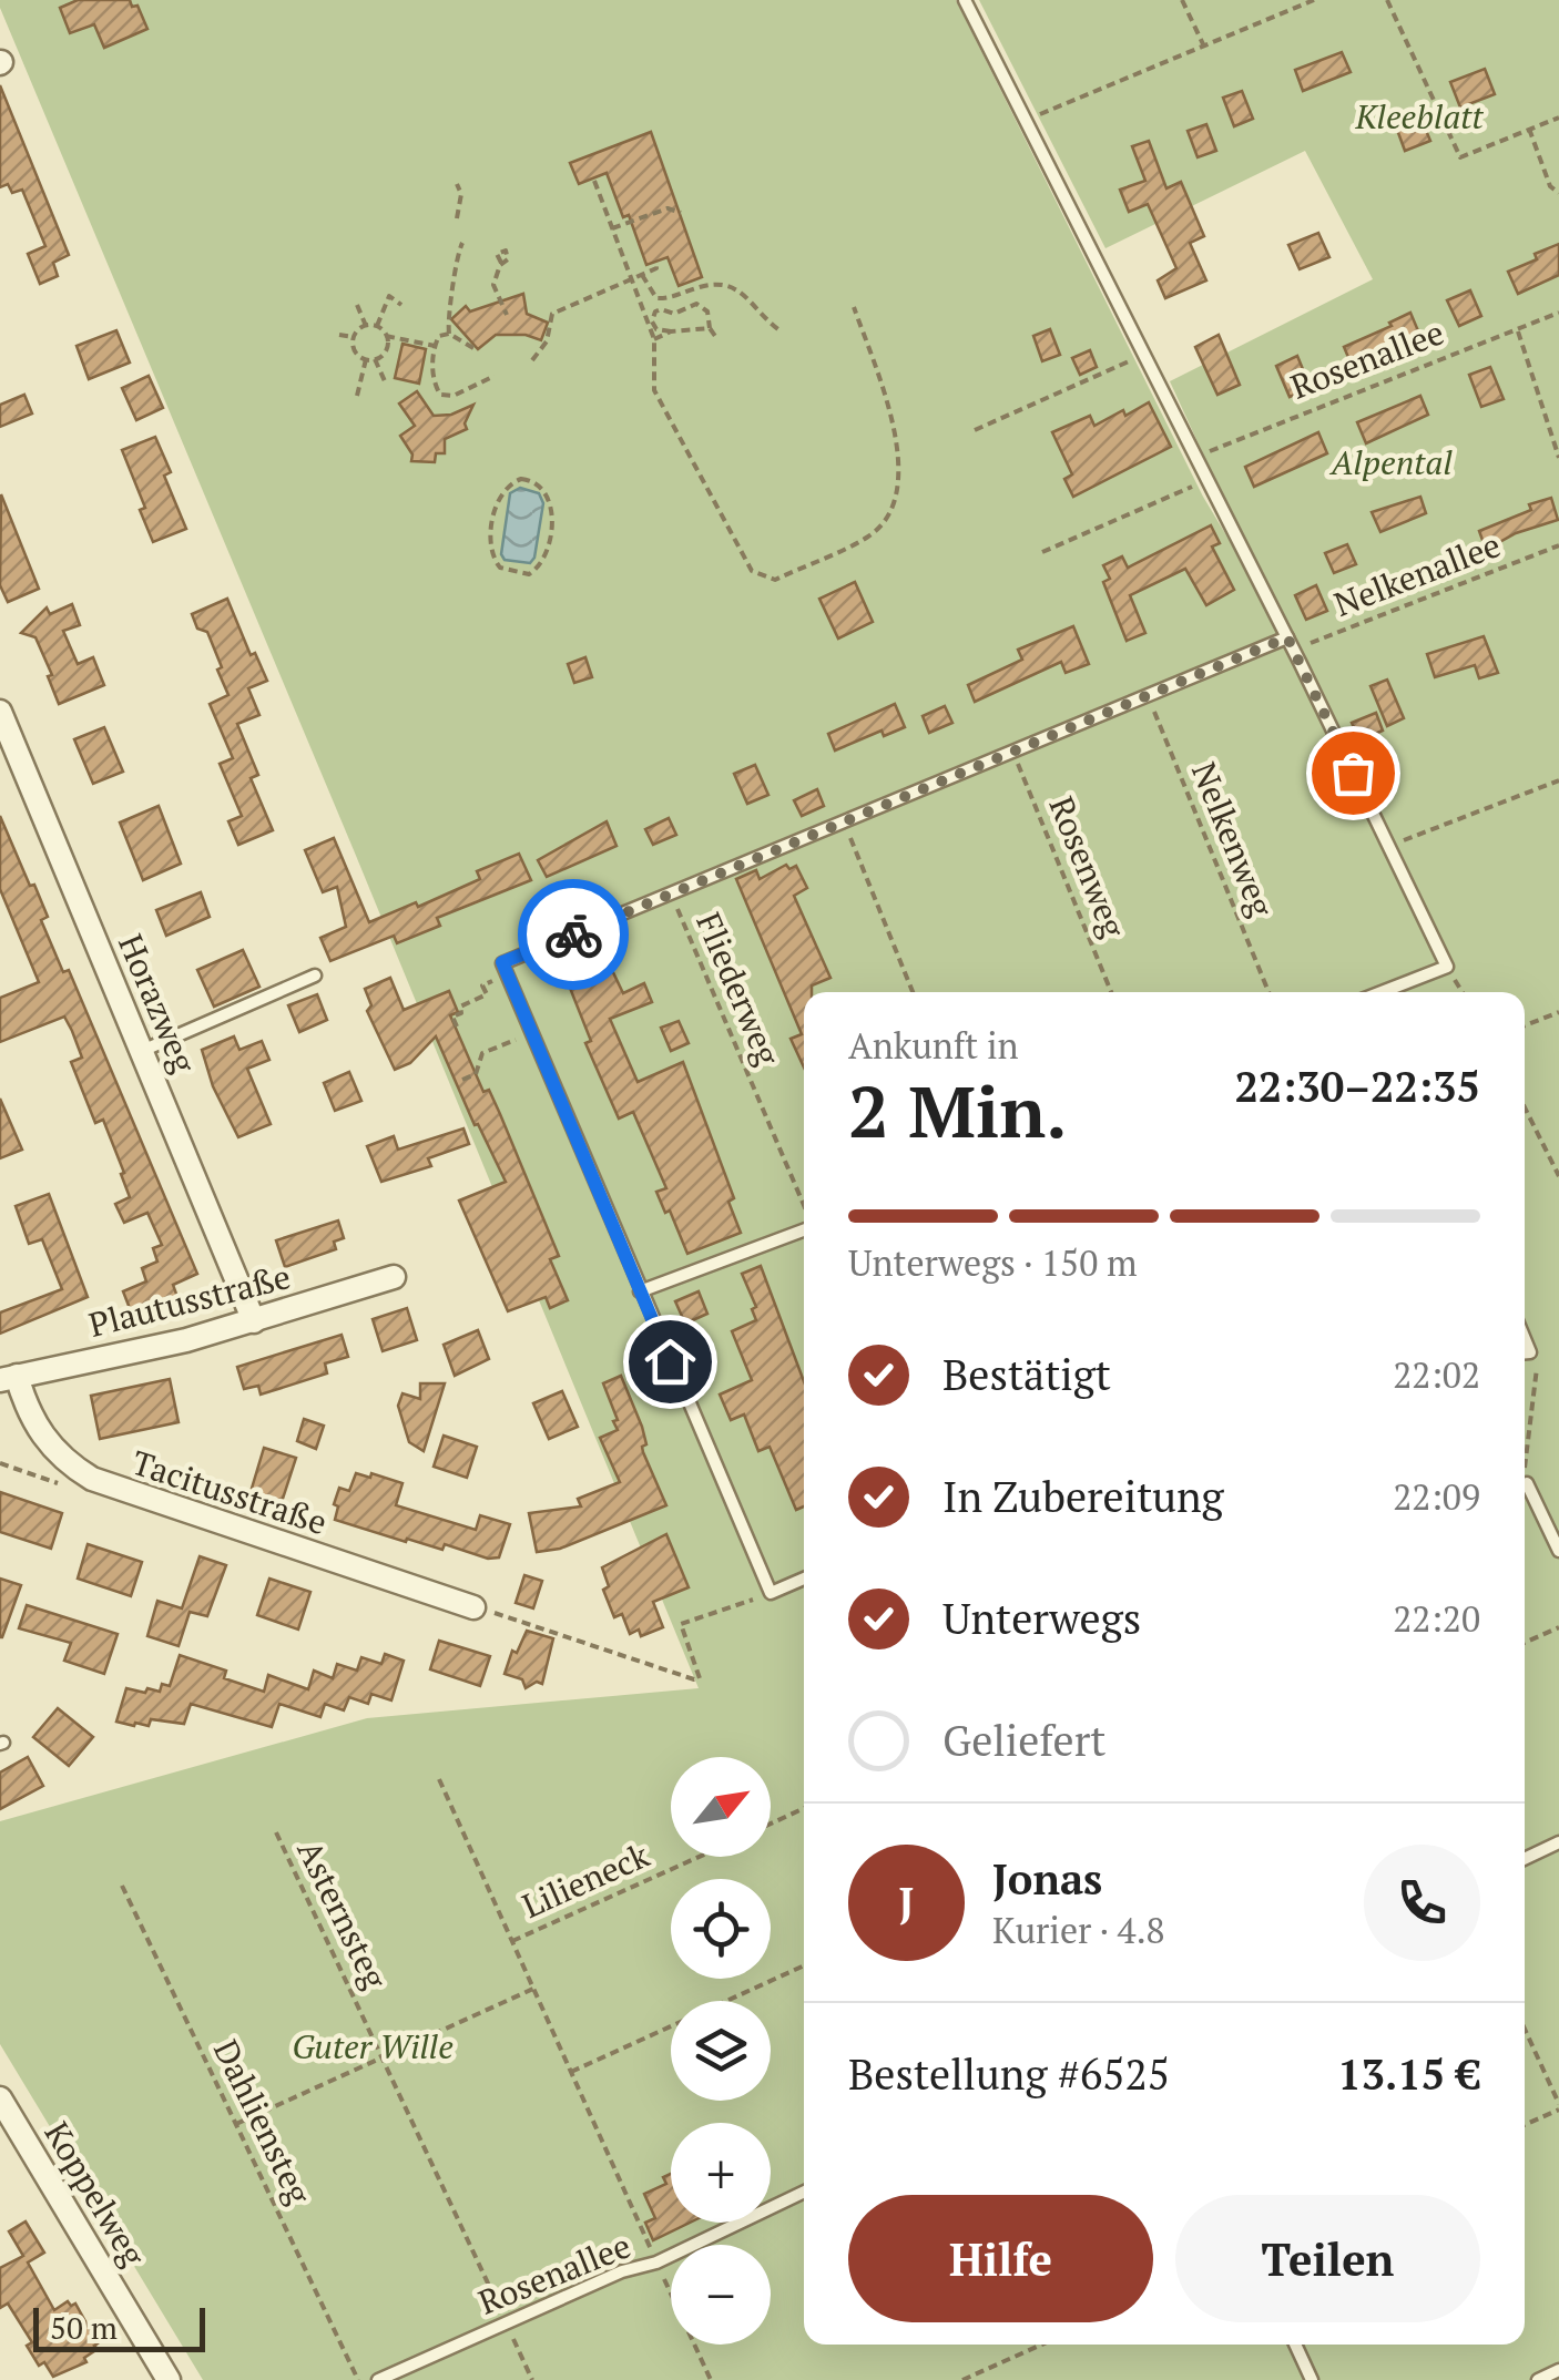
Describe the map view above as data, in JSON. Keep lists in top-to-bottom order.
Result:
{
  "streets": {
    "street": [
      "Horazweg",
      "Plautusstraße",
      "Tacitusstraße",
      "Koppelweg"
    ],
    "lane": ["Rosenallee"],
    "path": [
      "Nelkenallee",
      "Nelkenweg",
      "Rosenweg",
      "Fliederweg",
      "Lilieneck",
      "Asternsteg",
      "Dahliensteg"
    ]
  },
  "crossings": [
    ["Rosenallee", "Asternsteg"],
    ["Horazweg", "Plautusstraße"],
    ["Plautusstraße", "Tacitusstraße"]
  ],
  "parks": ["Kleeblatt", "Alpental", "Guter Wille"],
  "scale_bar": "50 m",
  "north": "top right",
  "page": {
    "heading": ["2 Min.", "Ankunft in", "22:30–22:35"],
    "panel": [
      "Jonas",
      "Kurier · 4.8",
      "Bestellung #6525",
      "13.15 €"
    ],
    "bar": "Unterwegs · 150 m",
    "list": [
      ["Bestätigt", "22:02"],
      ["In Zubereitung", "22:09"],
      ["Unterwegs", "22:20"],
      "Geliefert"
    ],
    "map_buttons": ["+", "−"],
    "round": "J",
    "buttons": ["Hilfe", "Teilen"],
    "scale": "50 m"
  }
}
